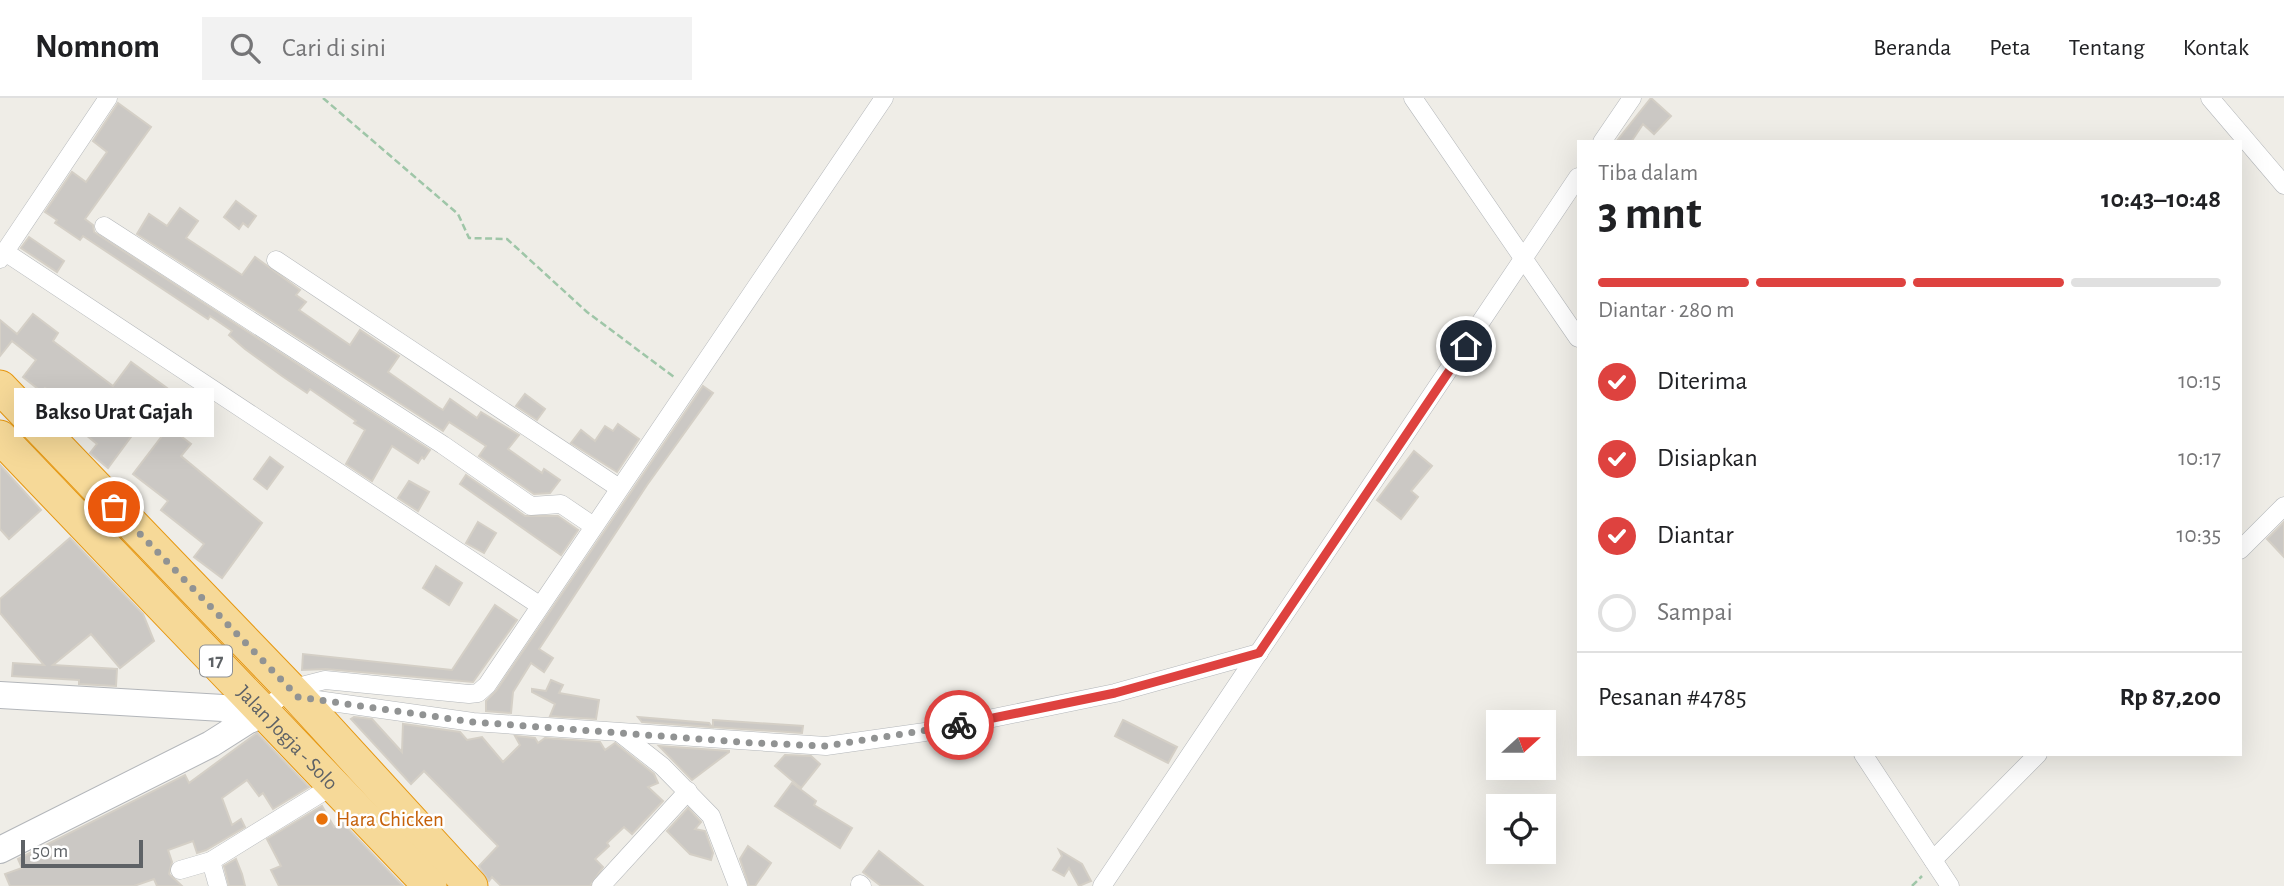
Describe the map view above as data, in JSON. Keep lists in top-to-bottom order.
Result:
{
  "streets": {
    "highway": ["17", "Jalan Jogja - Solo"]
  },
  "places": ["Bakso Urat Gajah", "Hara Chicken"],
  "scale_bar": "50 m",
  "north": "right",
  "page": {
    "header": "Nomnom",
    "search": "Cari di sini",
    "nav": [
      "Beranda",
      "Peta",
      "Tentang",
      "Kontak"
    ],
    "heading": ["3 mnt", "Tiba dalam", "10:43–10:48"],
    "panel": ["Pesanan #4785", "Rp 87,200"],
    "bar": "Diantar · 280 m",
    "list": [
      ["Diterima", "10:15"],
      ["Disiapkan", "10:17"],
      ["Diantar", "10:35"],
      "Sampai"
    ],
    "bubble": "Bakso Urat Gajah",
    "scale": "50 m"
  }
}
